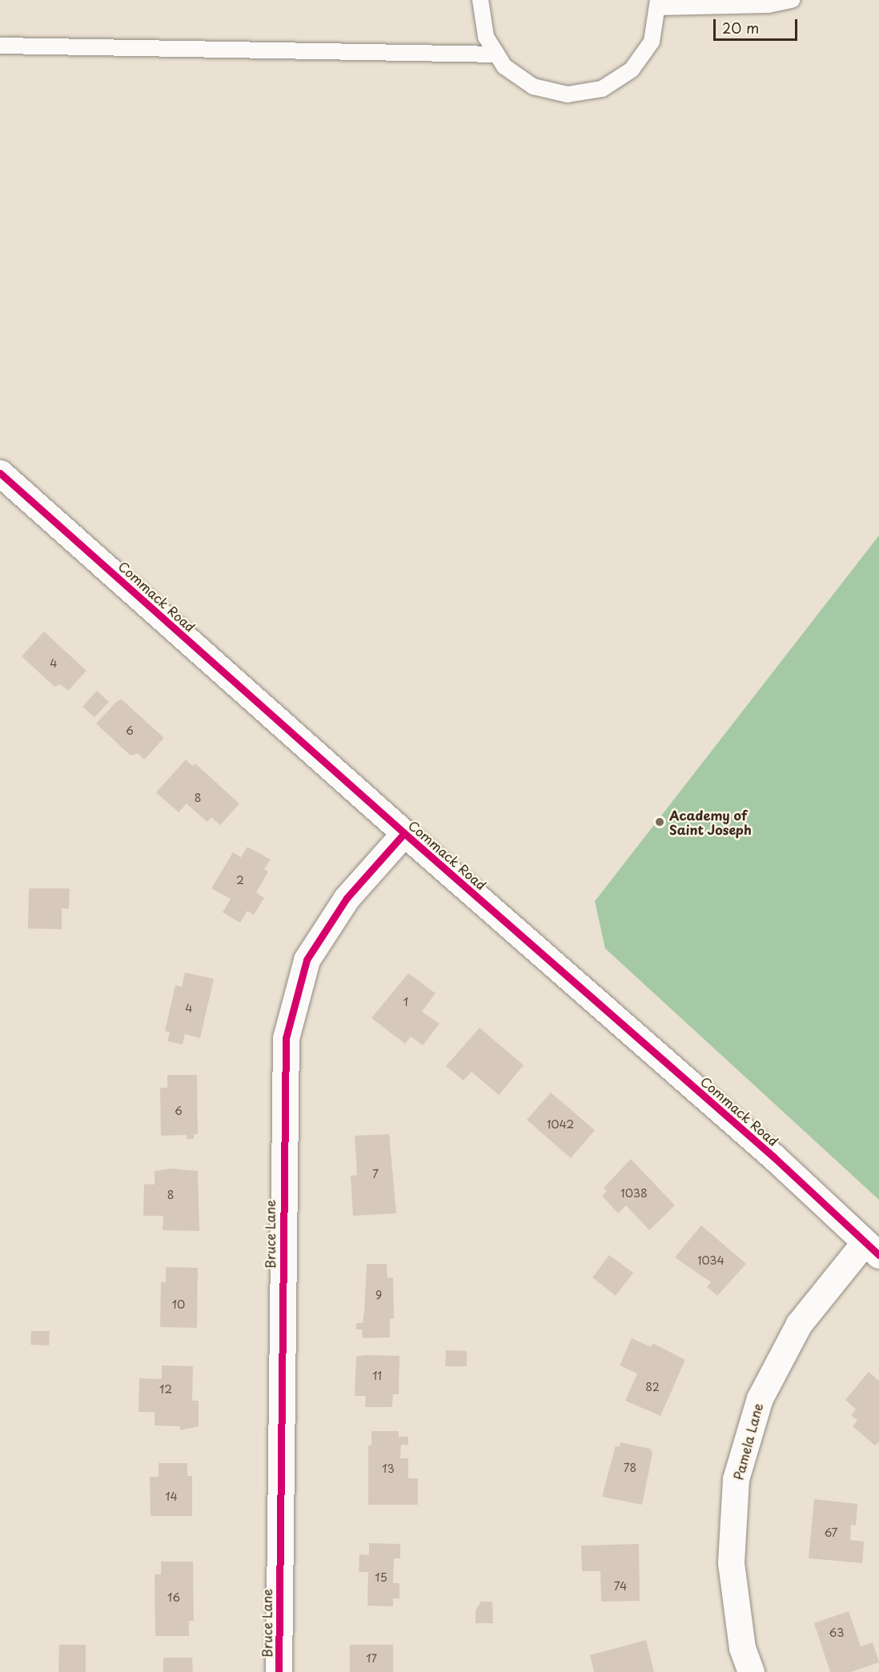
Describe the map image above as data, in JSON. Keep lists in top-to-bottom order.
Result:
{
  "streets": {
    "street": ["Commack Road", "Bruce Lane", "Pamela Lane"]
  },
  "crossings": [
    ["Commack Road", "Bruce Lane"],
    ["Commack Road", "Pamela Lane"]
  ],
  "places": ["Academy of Saint Joseph"],
  "house_numbers": [
    "4",
    "6",
    "8",
    "2",
    "1",
    "4",
    "6",
    "1042",
    "7",
    "1038",
    "8",
    "1034",
    "9",
    "10",
    "11",
    "82",
    "12",
    "78",
    "13",
    "14",
    "67",
    "15",
    "74",
    "16",
    "63",
    "17"
  ],
  "scale_bar": "20 m"
}
